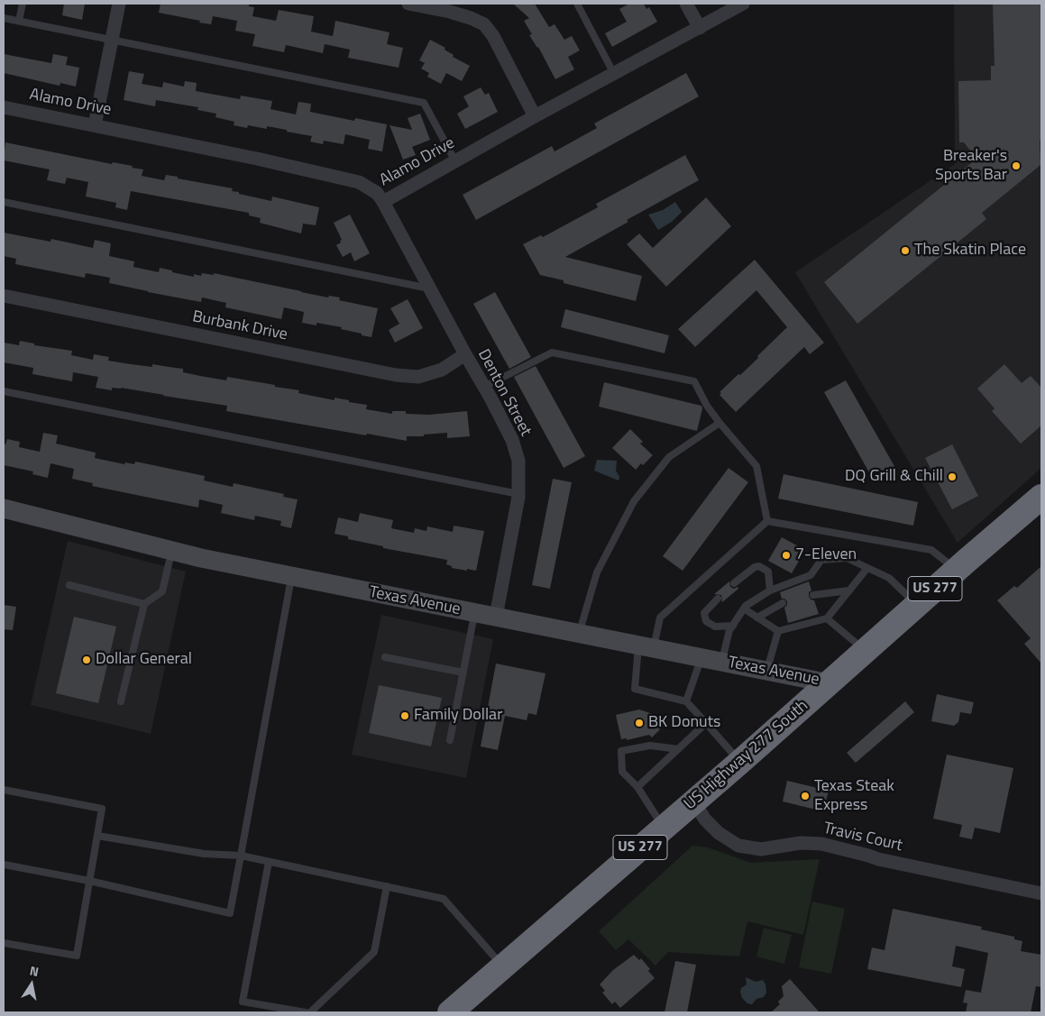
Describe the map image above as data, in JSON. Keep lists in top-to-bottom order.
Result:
{
  "streets": {
    "highway": ["US 277", "US Highway 277 South"],
    "street": [
      "Alamo Drive",
      "Burbank Drive",
      "Denton Street",
      "Texas Avenue",
      "Travis Court"
    ]
  },
  "crossings": [
    ["Alamo Drive", "Denton Street"],
    ["Burbank Drive", "Denton Street"],
    ["Denton Street", "Texas Avenue"],
    ["Texas Avenue", "US Highway 277 South"],
    ["US Highway 277 South", "Travis Court"]
  ],
  "places": [
    "Breaker's Sports Bar",
    "The Skatin Place",
    "DQ Grill & Chill",
    "7-Eleven",
    "Dollar General",
    "Family Dollar",
    "BK Donuts",
    "Texas Steak Express"
  ],
  "north": "top"
}
